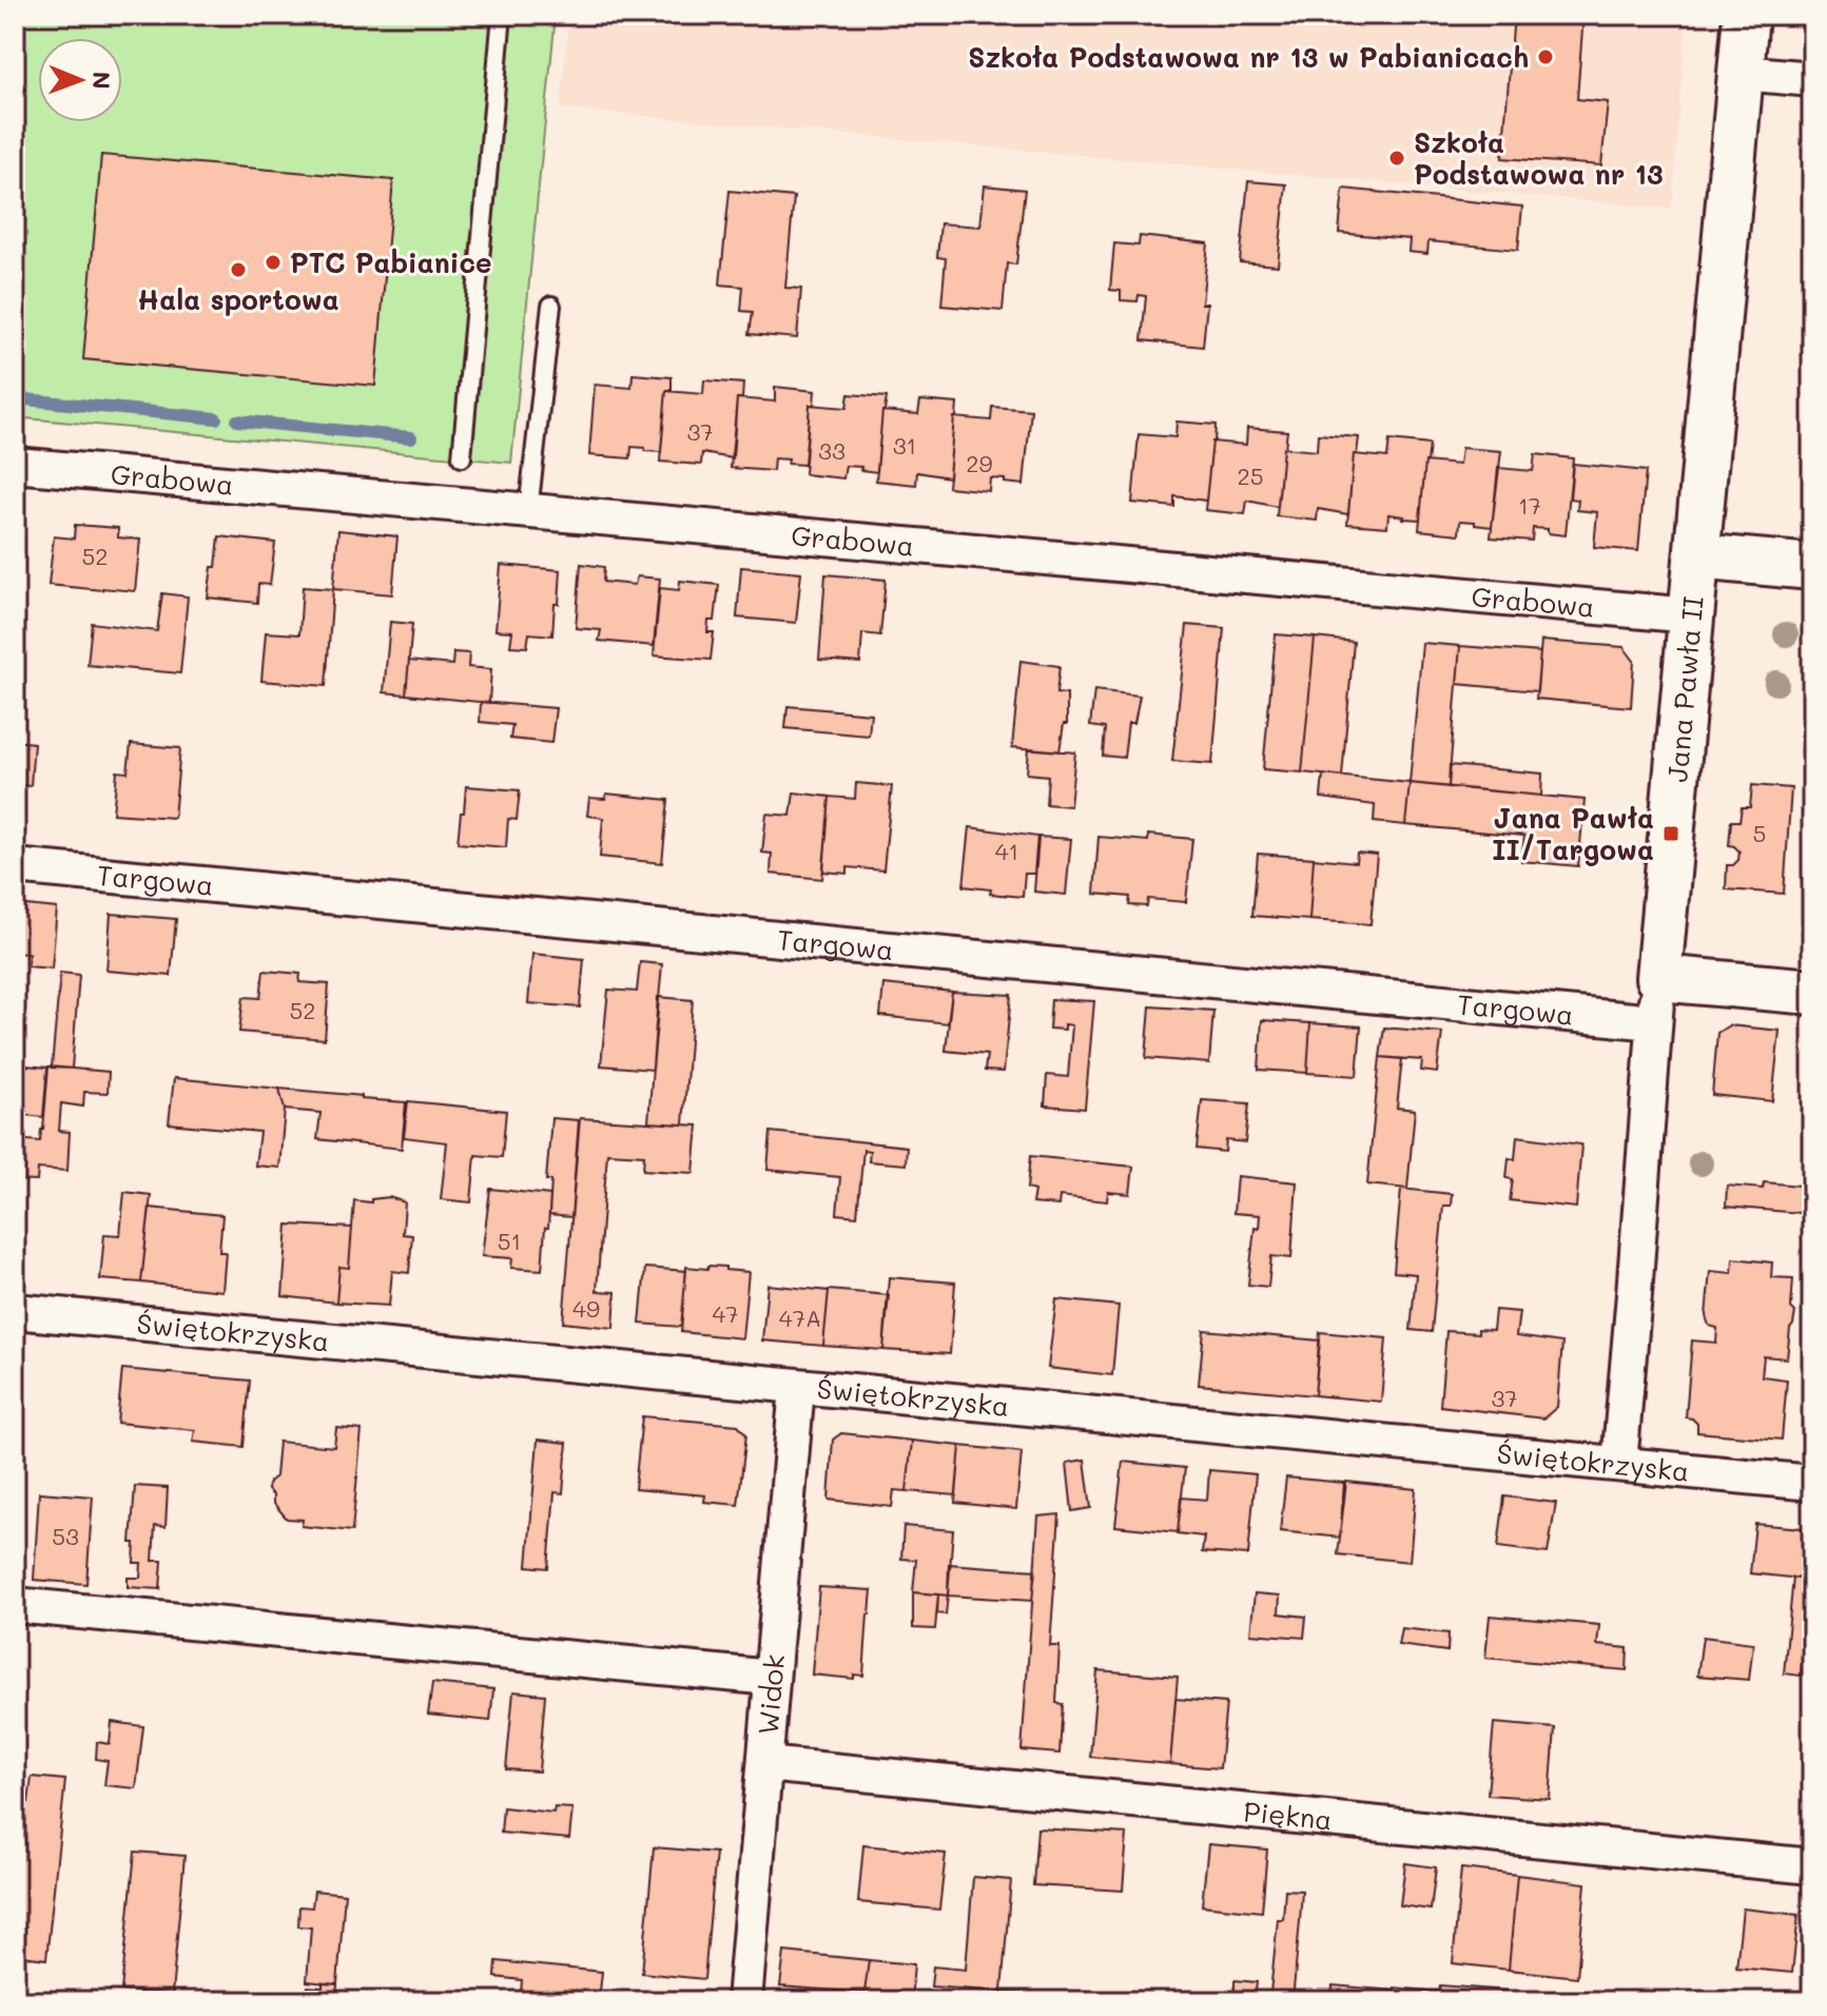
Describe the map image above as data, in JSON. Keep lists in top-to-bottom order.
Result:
{
  "streets": {
    "street": [
      "Grabowa",
      "Jana Pawła II",
      "Targowa",
      "Świętokrzyska",
      "Widok",
      "Piękna"
    ]
  },
  "crossings": [
    ["Grabowa", "Jana Pawła II"],
    ["Jana Pawła II", "Targowa"],
    ["Jana Pawła II", "Świętokrzyska"],
    ["Świętokrzyska", "Widok"],
    ["Widok", "Piękna"]
  ],
  "places": {
    "other": [
      "Szkoła Podstawowa nr 13 w Pabianicach",
      "Szkoła Podstawowa nr 13",
      "PTC Pabianice",
      "Hala sportowa"
    ],
    "transit": ["Jana Pawła II/Targowa"]
  },
  "house_numbers": [
    "37",
    "31",
    "33",
    "29",
    "25",
    "17",
    "52",
    "5",
    "41",
    "52",
    "51",
    "49",
    "47",
    "47A",
    "37",
    "53"
  ],
  "north": "right"
}
